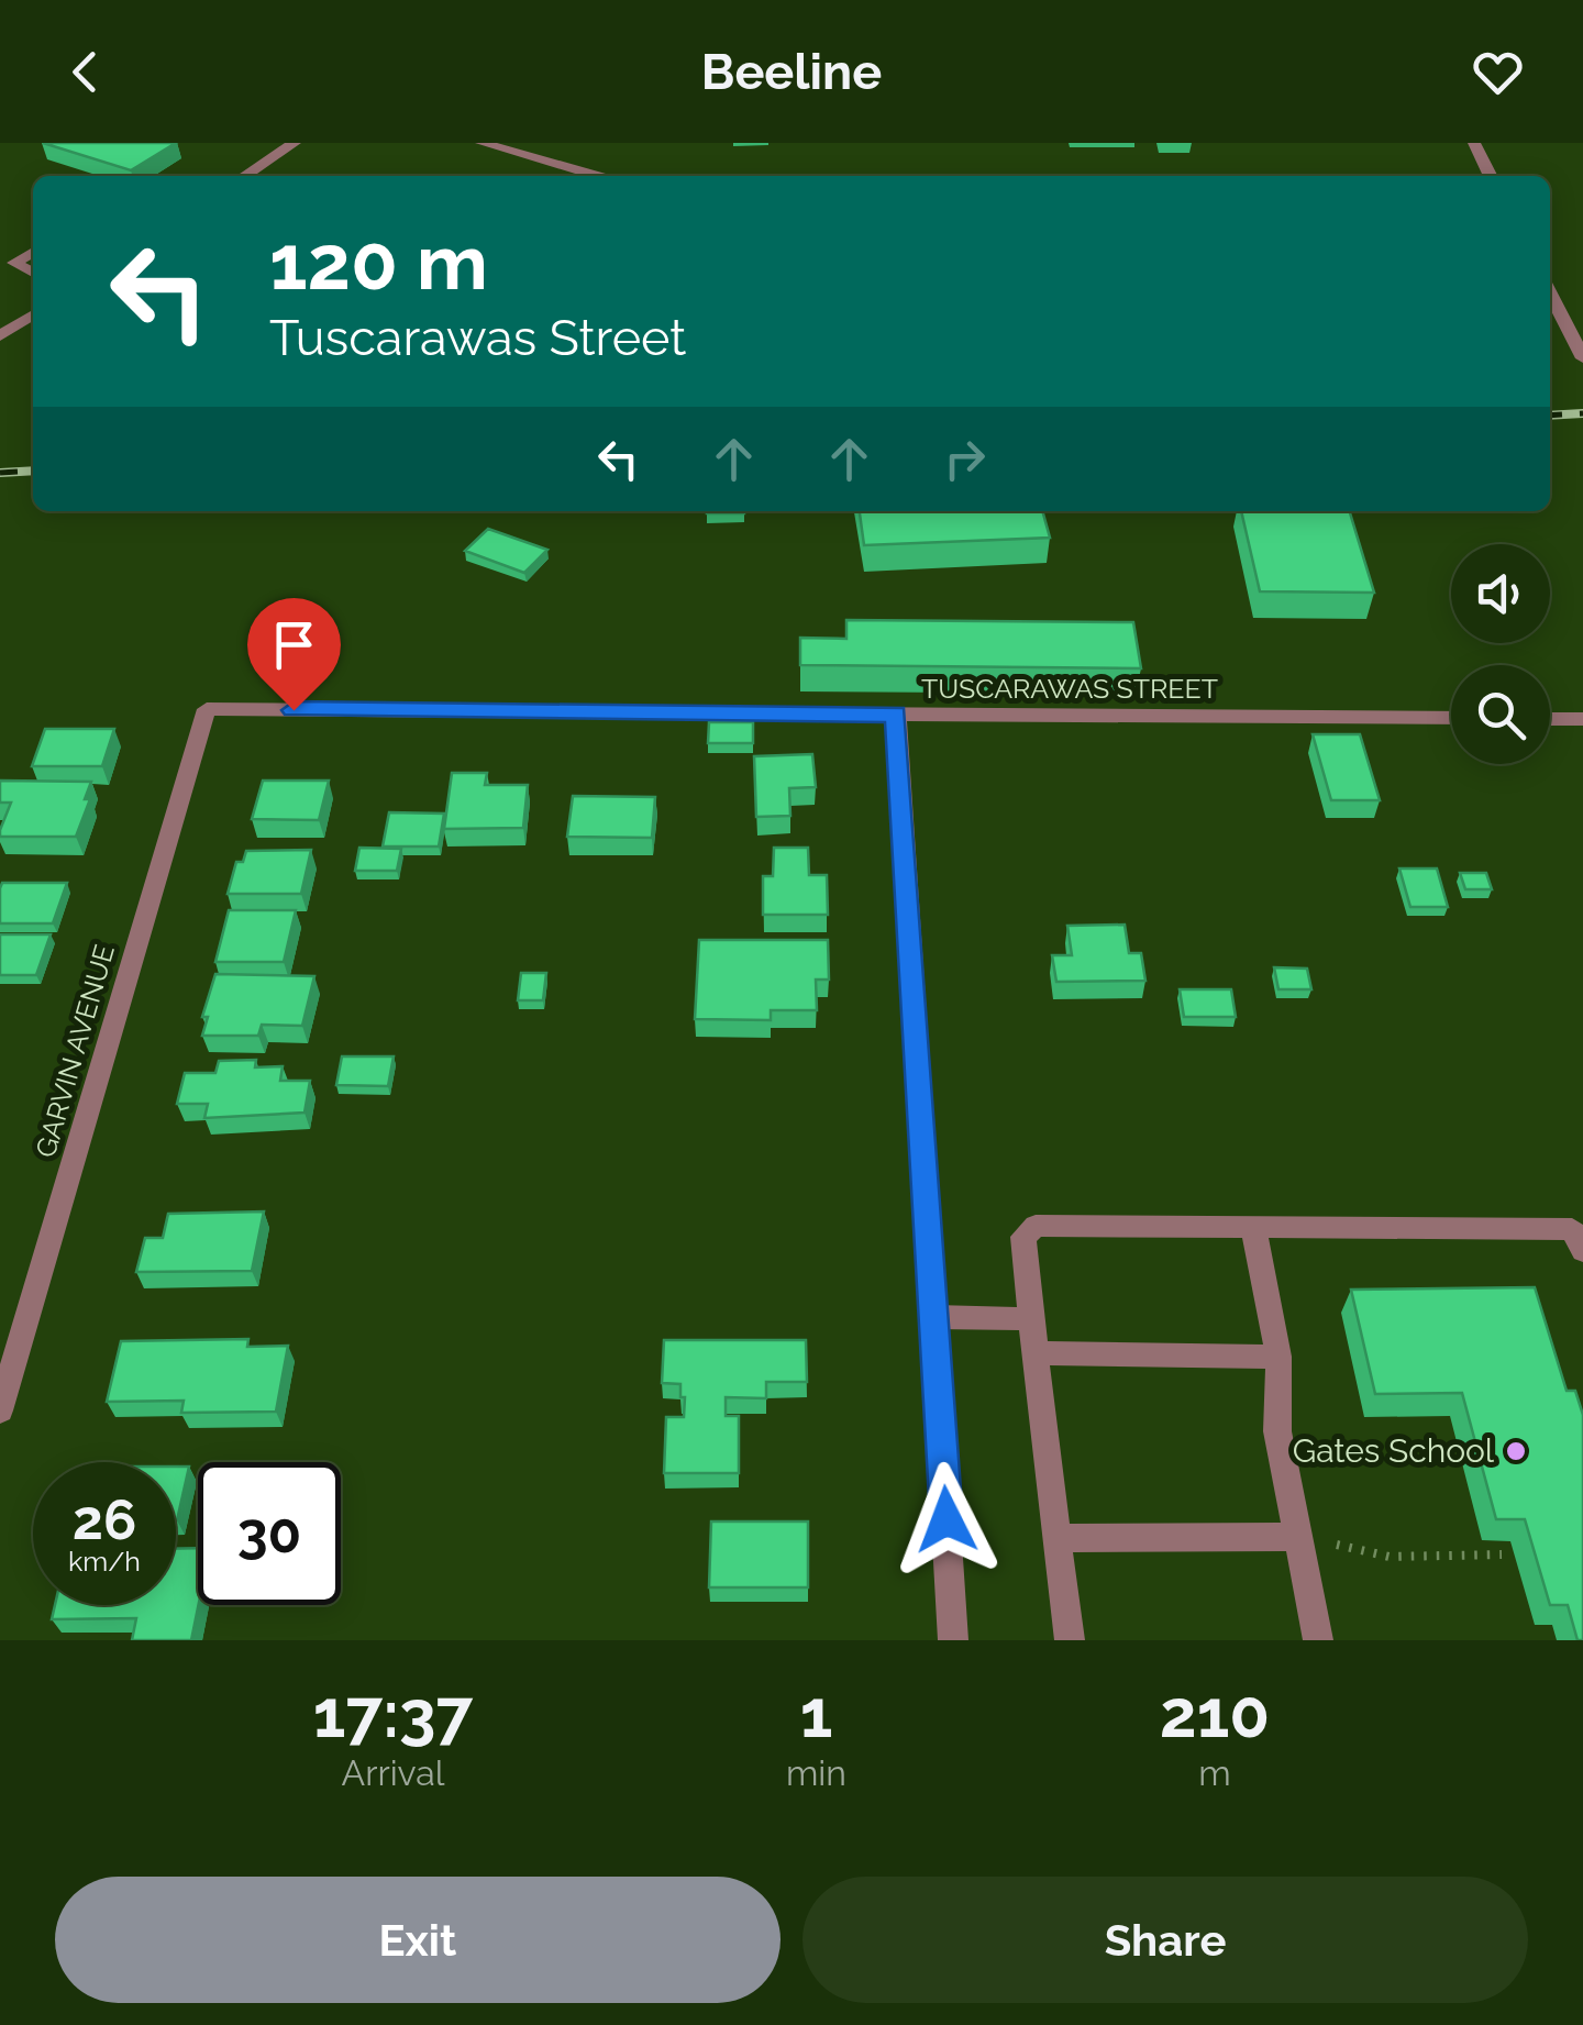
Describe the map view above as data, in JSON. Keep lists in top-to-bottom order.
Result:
{
  "streets": {
    "street": ["TUSCARAWAS STREET", "GARVIN AVENUE"]
  },
  "crossings": [
    ["TUSCARAWAS STREET", "GARVIN AVENUE"]
  ],
  "places": ["Gates School"],
  "page": {
    "header": "Beeline",
    "turn": ["120 m", "Tuscarawas Street"],
    "speed": "26 km/h",
    "limit": "30",
    "eta": [
      "17:37",
      "Arrival",
      "1",
      "min",
      "210",
      "m"
    ],
    "buttons": ["Exit", "Share"]
  }
}
